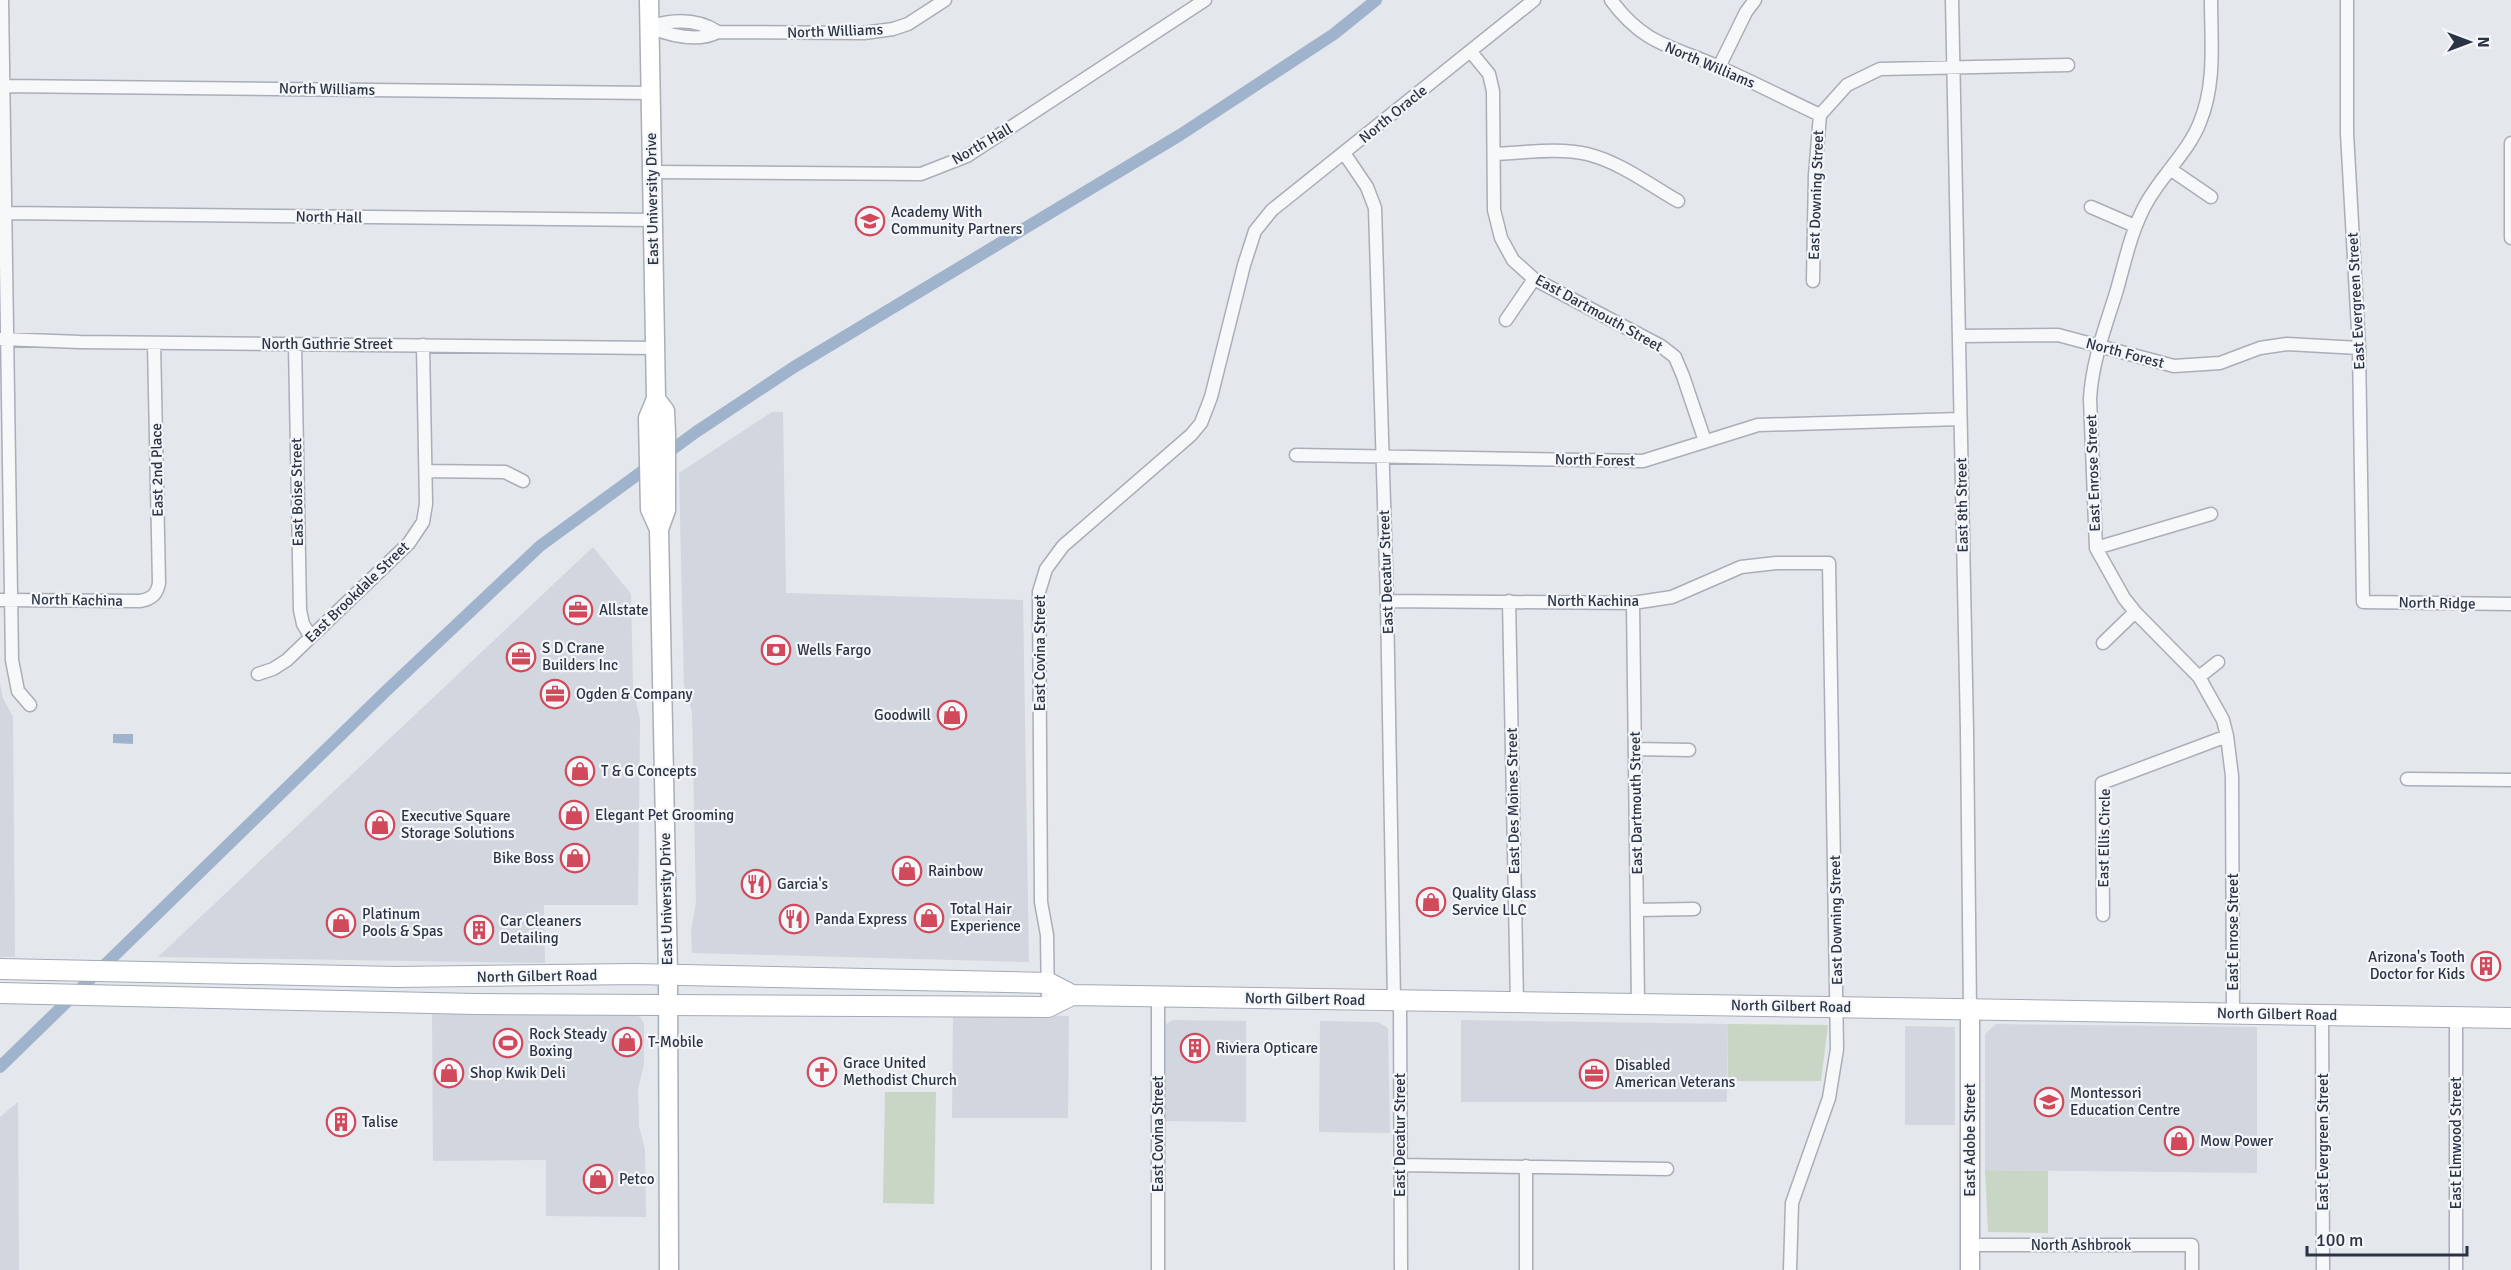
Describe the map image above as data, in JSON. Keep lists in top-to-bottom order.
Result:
{
  "streets": {
    "main road": ["East University Drive", "North Gilbert Road", "East Adobe Street"],
    "street": [
      "North Williams",
      "North Oracle",
      "North Hall",
      "East Downing Street",
      "East Evergreen Street",
      "East Dartmouth Street",
      "North Guthrie Street",
      "North Forest",
      "East 2nd Place",
      "East Enrose Street",
      "East Boise Street",
      "East 8th Street",
      "East Decatur Street",
      "East Brookdale Street",
      "North Kachina",
      "North Ridge",
      "East Covina Street",
      "East Des Moines Street",
      "East Ellis Circle",
      "East Elmwood Street",
      "North Ashbrook"
    ]
  },
  "crossings": [
    ["North Williams", "East Downing Street"],
    ["North Williams", "East University Drive"],
    ["North Oracle", "East Dartmouth Street"],
    ["North Oracle", "East Decatur Street"],
    ["North Oracle", "East Covina Street"],
    ["North Hall", "East University Drive"],
    ["East Downing Street", "East 8th Street"],
    ["East Downing Street", "North Kachina"],
    ["East Downing Street", "North Gilbert Road"],
    ["East University Drive", "North Guthrie Street"],
    ["East University Drive", "North Gilbert Road"],
    ["East Evergreen Street", "North Forest"],
    ["East Evergreen Street", "North Ridge"],
    ["East Evergreen Street", "North Gilbert Road"],
    ["East Dartmouth Street", "North Forest"],
    ["East Dartmouth Street", "North Kachina"],
    ["East Dartmouth Street", "North Gilbert Road"],
    ["North Guthrie Street", "East 2nd Place"],
    ["North Guthrie Street", "East Boise Street"],
    ["North Guthrie Street", "East Brookdale Street"],
    ["North Forest", "East Enrose Street"],
    ["North Forest", "East 8th Street"],
    ["North Forest", "East Decatur Street"],
    ["East 2nd Place", "North Kachina"],
    ["East Enrose Street", "East Ellis Circle"],
    ["East Enrose Street", "North Gilbert Road"],
    ["East Boise Street", "East Brookdale Street"],
    ["East 8th Street", "North Gilbert Road"],
    ["East 8th Street", "East Adobe Street"],
    ["East Decatur Street", "North Kachina"],
    ["East Decatur Street", "North Gilbert Road"],
    ["North Kachina", "East Des Moines Street"],
    ["East Covina Street", "North Gilbert Road"],
    ["East Des Moines Street", "North Gilbert Road"],
    ["North Gilbert Road", "East Adobe Street"],
    ["North Gilbert Road", "East Elmwood Street"],
    ["East Adobe Street", "North Ashbrook"]
  ],
  "places": {
    "school or university": ["Academy With Community Partners", "Montessori Education Centre"],
    "office": [
      "Allstate",
      "S D Crane Builders Inc",
      "Ogden & Company",
      "Disabled American Veterans"
    ],
    "bank": ["Wells Fargo"],
    "shop": [
      "Goodwill",
      "T & G Concepts",
      "Elegant Pet Grooming",
      "Executive Square Storage Solutions",
      "Bike Boss",
      "Rainbow",
      "Quality Glass Service LLC",
      "Total Hair Experience",
      "Platinum Pools & Spas",
      "T-Mobile",
      "Shop Kwik Deli",
      "Mow Power",
      "Petco"
    ],
    "restaurant": ["Garcia's", "Panda Express"],
    "building": [
      "Car Cleaners Detailing",
      "Arizona's Tooth Doctor for Kids",
      "Riviera Opticare",
      "Talise"
    ],
    "sports": ["Rock Steady Boxing"],
    "church": ["Grace United Methodist Church"]
  },
  "scale_bar": "100 m",
  "north": "right"
}
